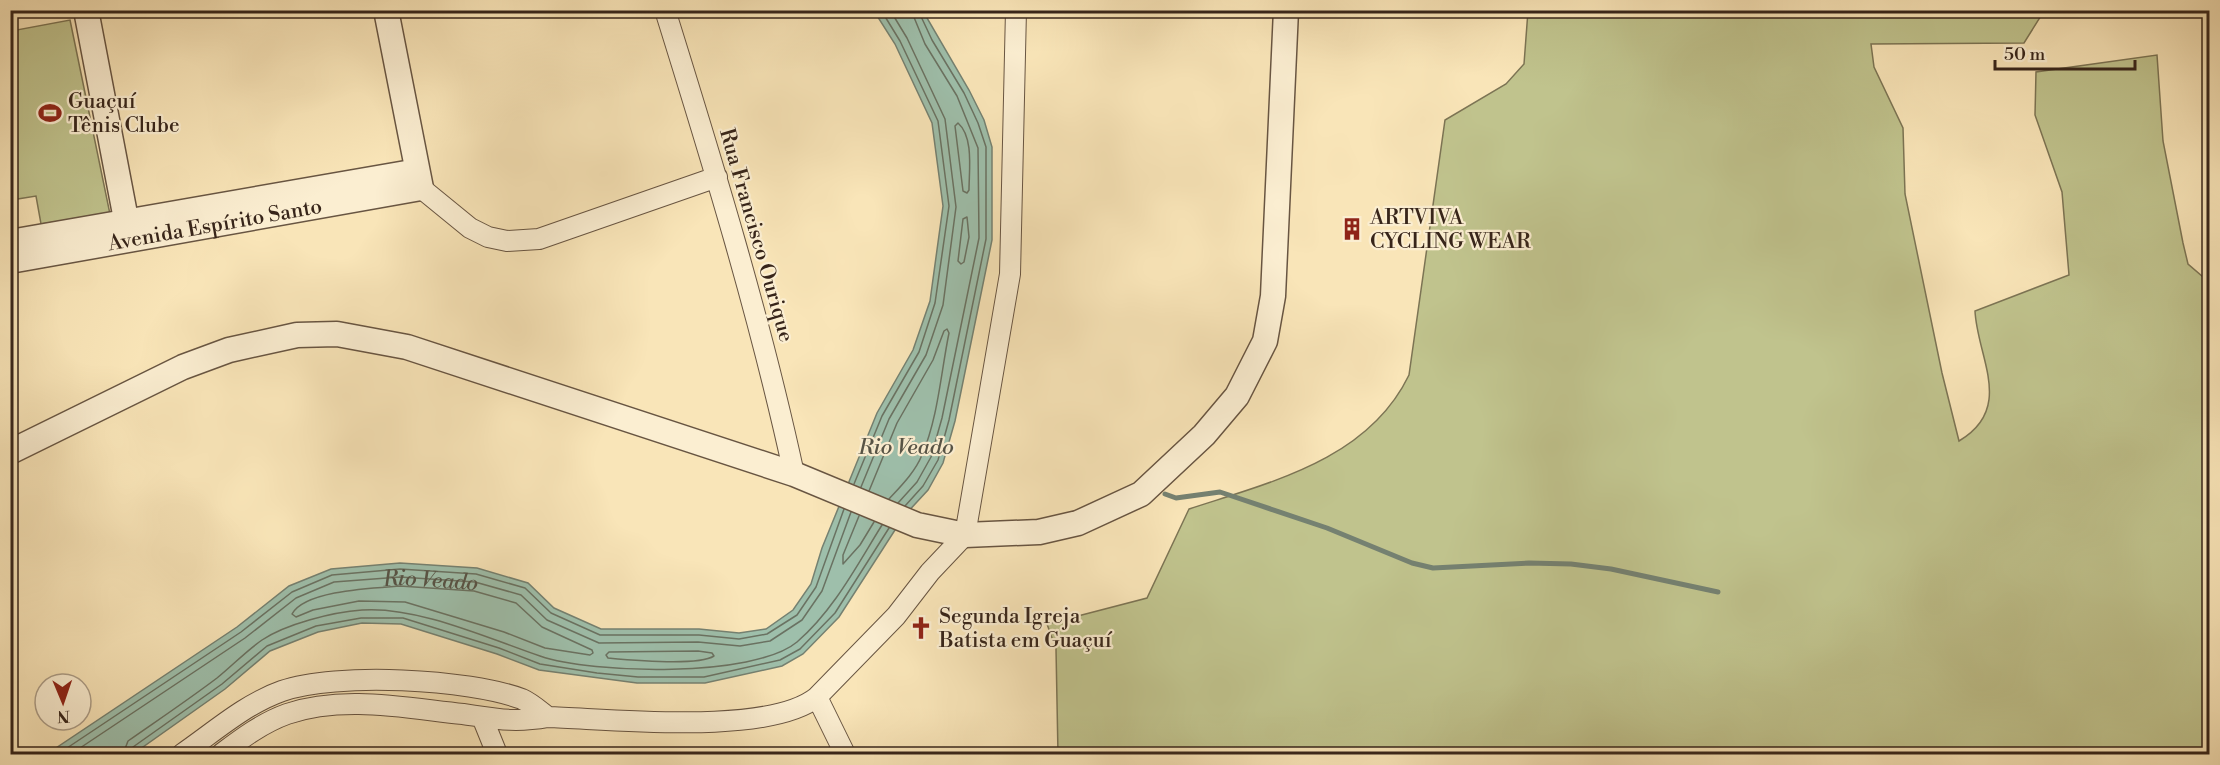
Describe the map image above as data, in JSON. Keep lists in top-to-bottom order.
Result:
{
  "streets": {
    "street": ["Avenida Espírito Santo", "Rua Francisco Ourique"]
  },
  "water": ["Rio Veado"],
  "places": {
    "sports": ["Guaçuí Tênis Clube"],
    "building": ["ARTVIVA CYCLING WEAR"],
    "church": ["Segunda Igreja Batista em Guaçuí"]
  },
  "scale_bar": "50 m",
  "north": "bottom"
}
